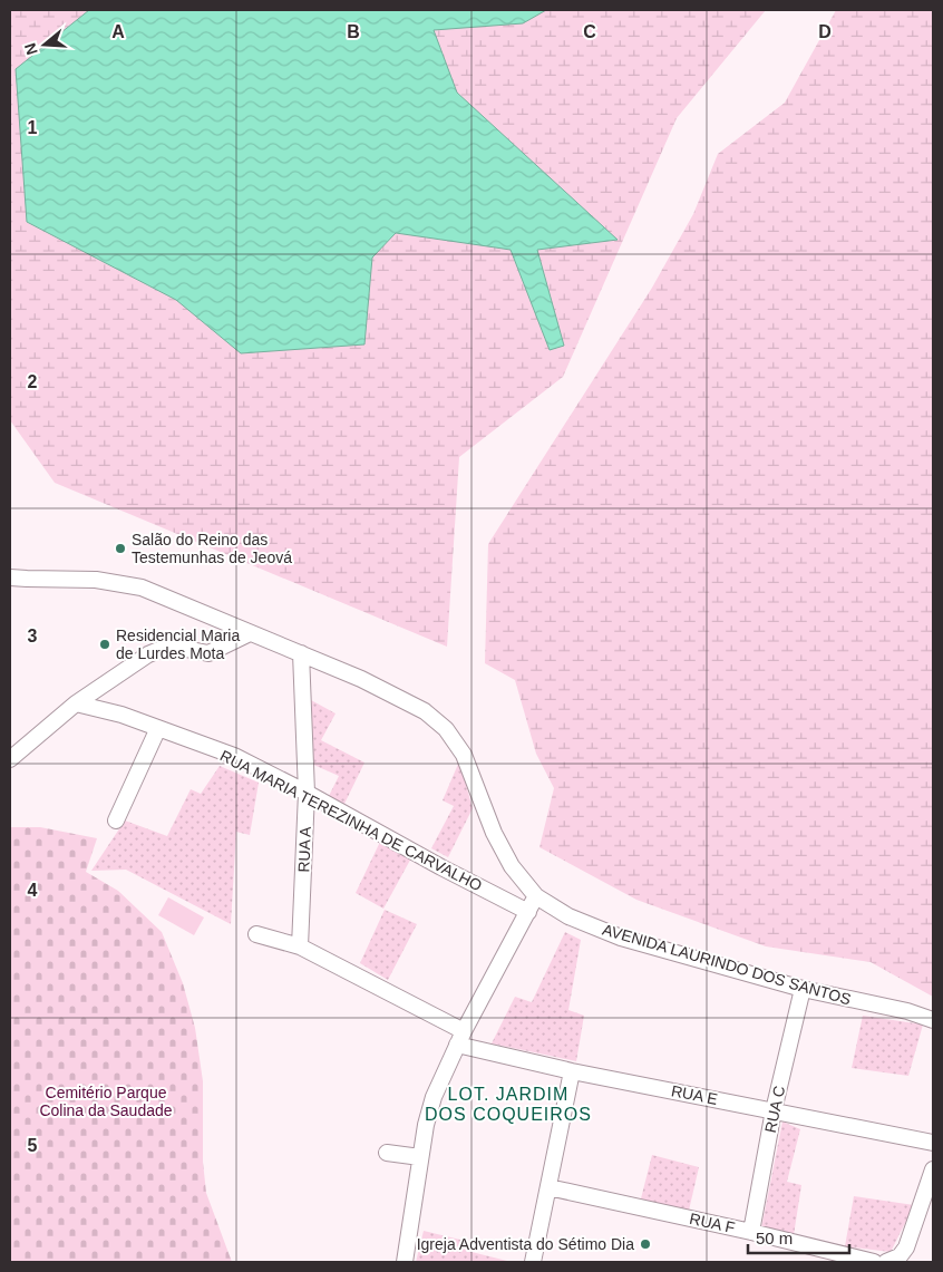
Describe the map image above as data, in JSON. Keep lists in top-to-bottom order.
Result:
{
  "streets": {
    "street": [
      "RUA MARIA TEREZINHA DE CARVALHO",
      "RUA A",
      "AVENIDA LAURINDO DOS SANTOS",
      "RUA E",
      "RUA C",
      "RUA F"
    ]
  },
  "crossings": [
    ["RUA MARIA TEREZINHA DE CARVALHO", "RUA A"],
    ["RUA A", "AVENIDA LAURINDO DOS SANTOS"],
    ["RUA A", "RUA E"],
    ["AVENIDA LAURINDO DOS SANTOS", "RUA C"],
    ["RUA E", "RUA C"],
    ["RUA C", "RUA F"]
  ],
  "districts": ["LOT. JARDIM DOS COQUEIROS"],
  "parks": ["Cemitério Parque Colina da Saudade"],
  "places": ["Salão do Reino das Testemunhas de Jeová", "Residencial Maria de Lurdes Mota", "Igreja Adventista do Sétimo Dia"],
  "scale_bar": "50 m",
  "north": "left",
  "grid": {
    "columns": [
      "A",
      "B",
      "C",
      "D"
    ],
    "rows": [
      "1",
      "2",
      "3",
      "4",
      "5"
    ]
  }
}
